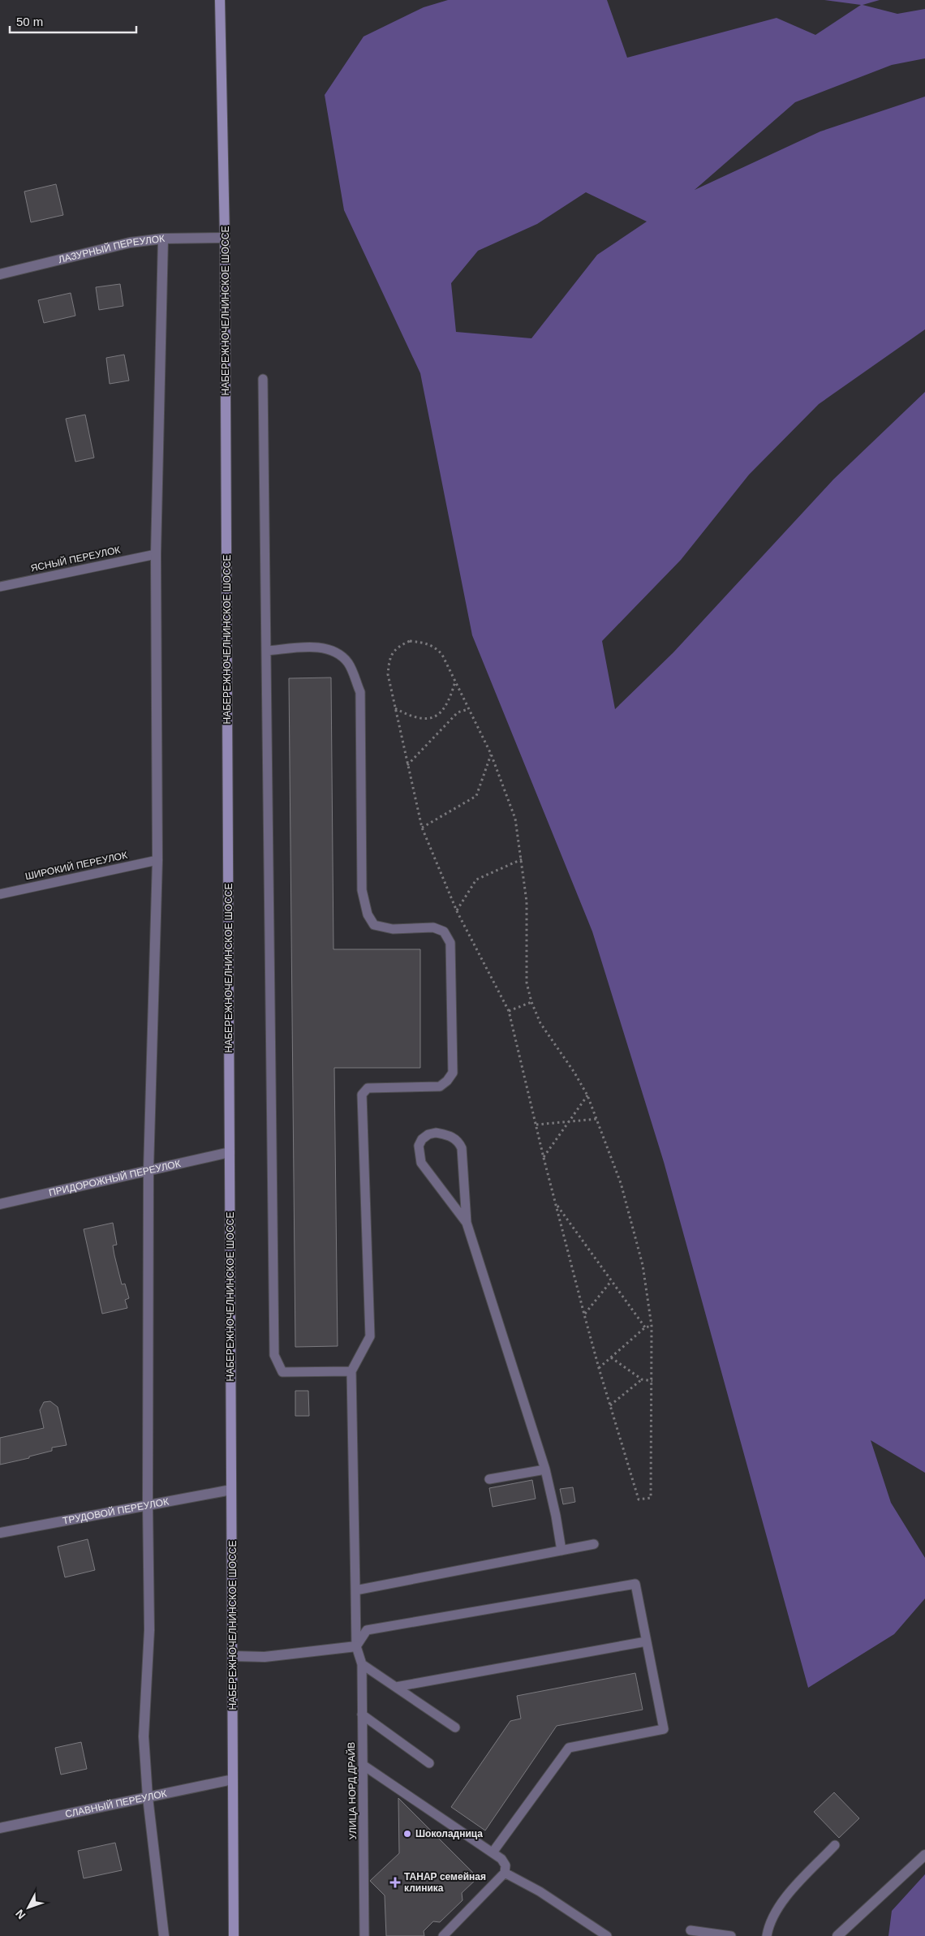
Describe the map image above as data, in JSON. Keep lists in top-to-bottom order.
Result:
{
  "streets": {
    "main road": ["НАБЕРЕЖНОЧЕЛНИНСКОЕ ШОССЕ"],
    "street": [
      "ЛАЗУРНЫЙ ПЕРЕУЛОК",
      "ПРИДОРОЖНЫЙ ПЕРЕУЛОК",
      "ТРУДОВОЙ ПЕРЕУЛОК",
      "СЛАВНЫЙ ПЕРЕУЛОК"
    ],
    "lane": ["ЯСНЫЙ ПЕРЕУЛОК", "ШИРОКИЙ ПЕРЕУЛОК", "УЛИЦА НОРД ДРАЙВ"]
  },
  "crossings": [
    ["ЛАЗУРНЫЙ ПЕРЕУЛОК", "НАБЕРЕЖНОЧЕЛНИНСКОЕ ШОССЕ"],
    ["НАБЕРЕЖНОЧЕЛНИНСКОЕ ШОССЕ", "ПРИДОРОЖНЫЙ ПЕРЕУЛОК"],
    ["НАБЕРЕЖНОЧЕЛНИНСКОЕ ШОССЕ", "ТРУДОВОЙ ПЕРЕУЛОК"],
    ["НАБЕРЕЖНОЧЕЛНИНСКОЕ ШОССЕ", "СЛАВНЫЙ ПЕРЕУЛОК"]
  ],
  "places": {
    "other": ["Шоколадница"],
    "health": ["ТАНАР семейная клиника"]
  },
  "scale_bar": "50 m",
  "north": "bottom left"
}
